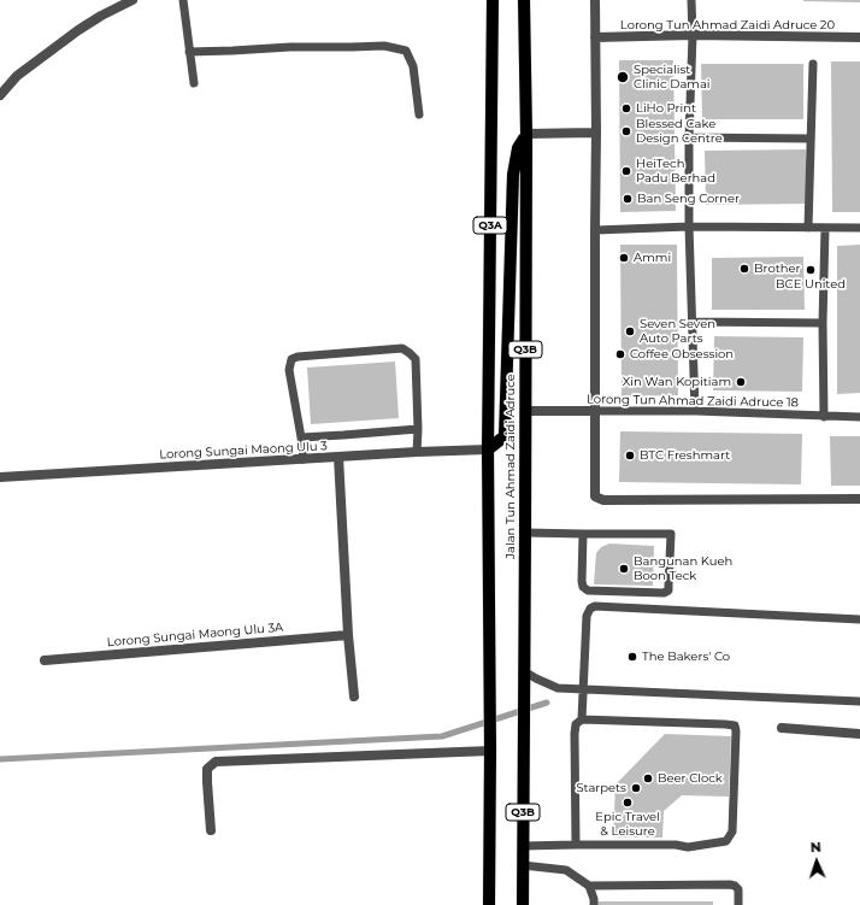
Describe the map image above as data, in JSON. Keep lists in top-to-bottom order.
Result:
{
  "streets": {
    "main road": ["Q3A", "Q3B", "Jalan Tun Ahmad Zaidi Adruce"],
    "street": [
      "Lorong Tun Ahmad Zaidi Adruce 20",
      "Lorong Tun Ahmad Zaidi Adruce 18",
      "Lorong Sungai Maong Ulu 3",
      "Lorong Sungai Maong Ulu 3A"
    ]
  },
  "crossings": [
    ["Lorong Tun Ahmad Zaidi Adruce 18", "Jalan Tun Ahmad Zaidi Adruce"],
    ["Lorong Sungai Maong Ulu 3", "Jalan Tun Ahmad Zaidi Adruce"]
  ],
  "places": [
    "Specialist Clinic Damai",
    "LiHo Print",
    "Blessed Cake Design Centre",
    "HeiTech Padu Berhad",
    "Ban Seng Corner",
    "Ammi",
    "Brother",
    "BCE United",
    "Seven Seven Auto Parts",
    "Coffee Obsession",
    "Xin Wan Kopitiam",
    "BTC Freshmart",
    "Bangunan Kueh Boon Teck",
    "The Bakers' Co",
    "Beer Clock",
    "Starpets",
    "Epic Travel & Leisure"
  ],
  "north": "top"
}
